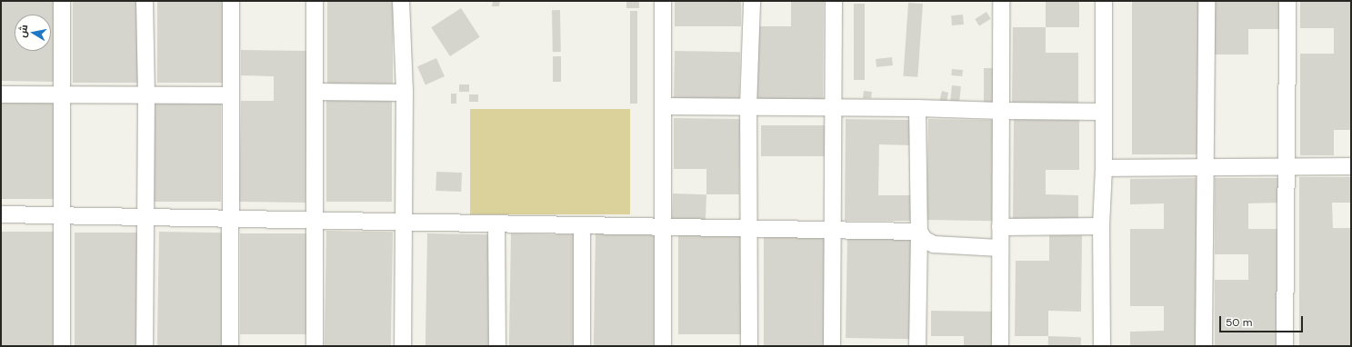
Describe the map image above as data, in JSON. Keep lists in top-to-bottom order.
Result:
{
  "scale_bar": "50 m",
  "north": "left"
}
